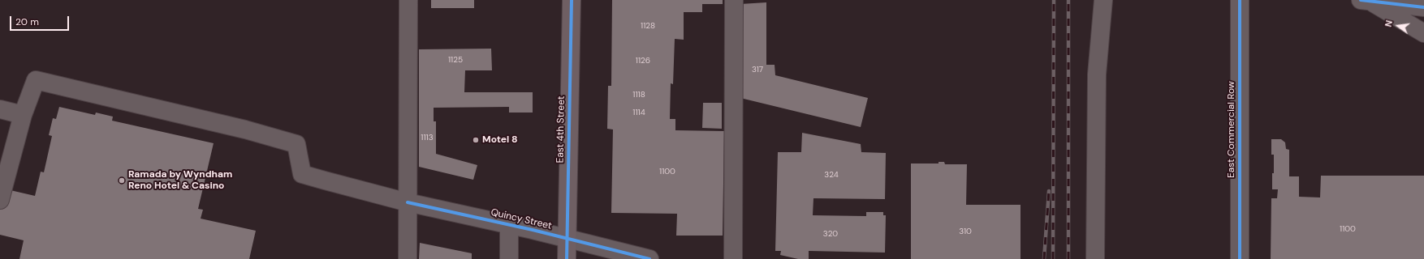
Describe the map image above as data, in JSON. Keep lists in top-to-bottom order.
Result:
{
  "streets": {
    "main road": ["East 4th Street"],
    "street": ["East Commercial Row", "Quincy Street"]
  },
  "crossings": [
    ["East 4th Street", "Quincy Street"]
  ],
  "places": ["Motel 8", "Ramada by Wyndham Reno Hotel & Casino"],
  "house_numbers": [
    "1128",
    "1125",
    "1126",
    "317",
    "1118",
    "1114",
    "1113",
    "1100",
    "324",
    "1100",
    "310",
    "320"
  ],
  "scale_bar": "20 m",
  "north": "left"
}
